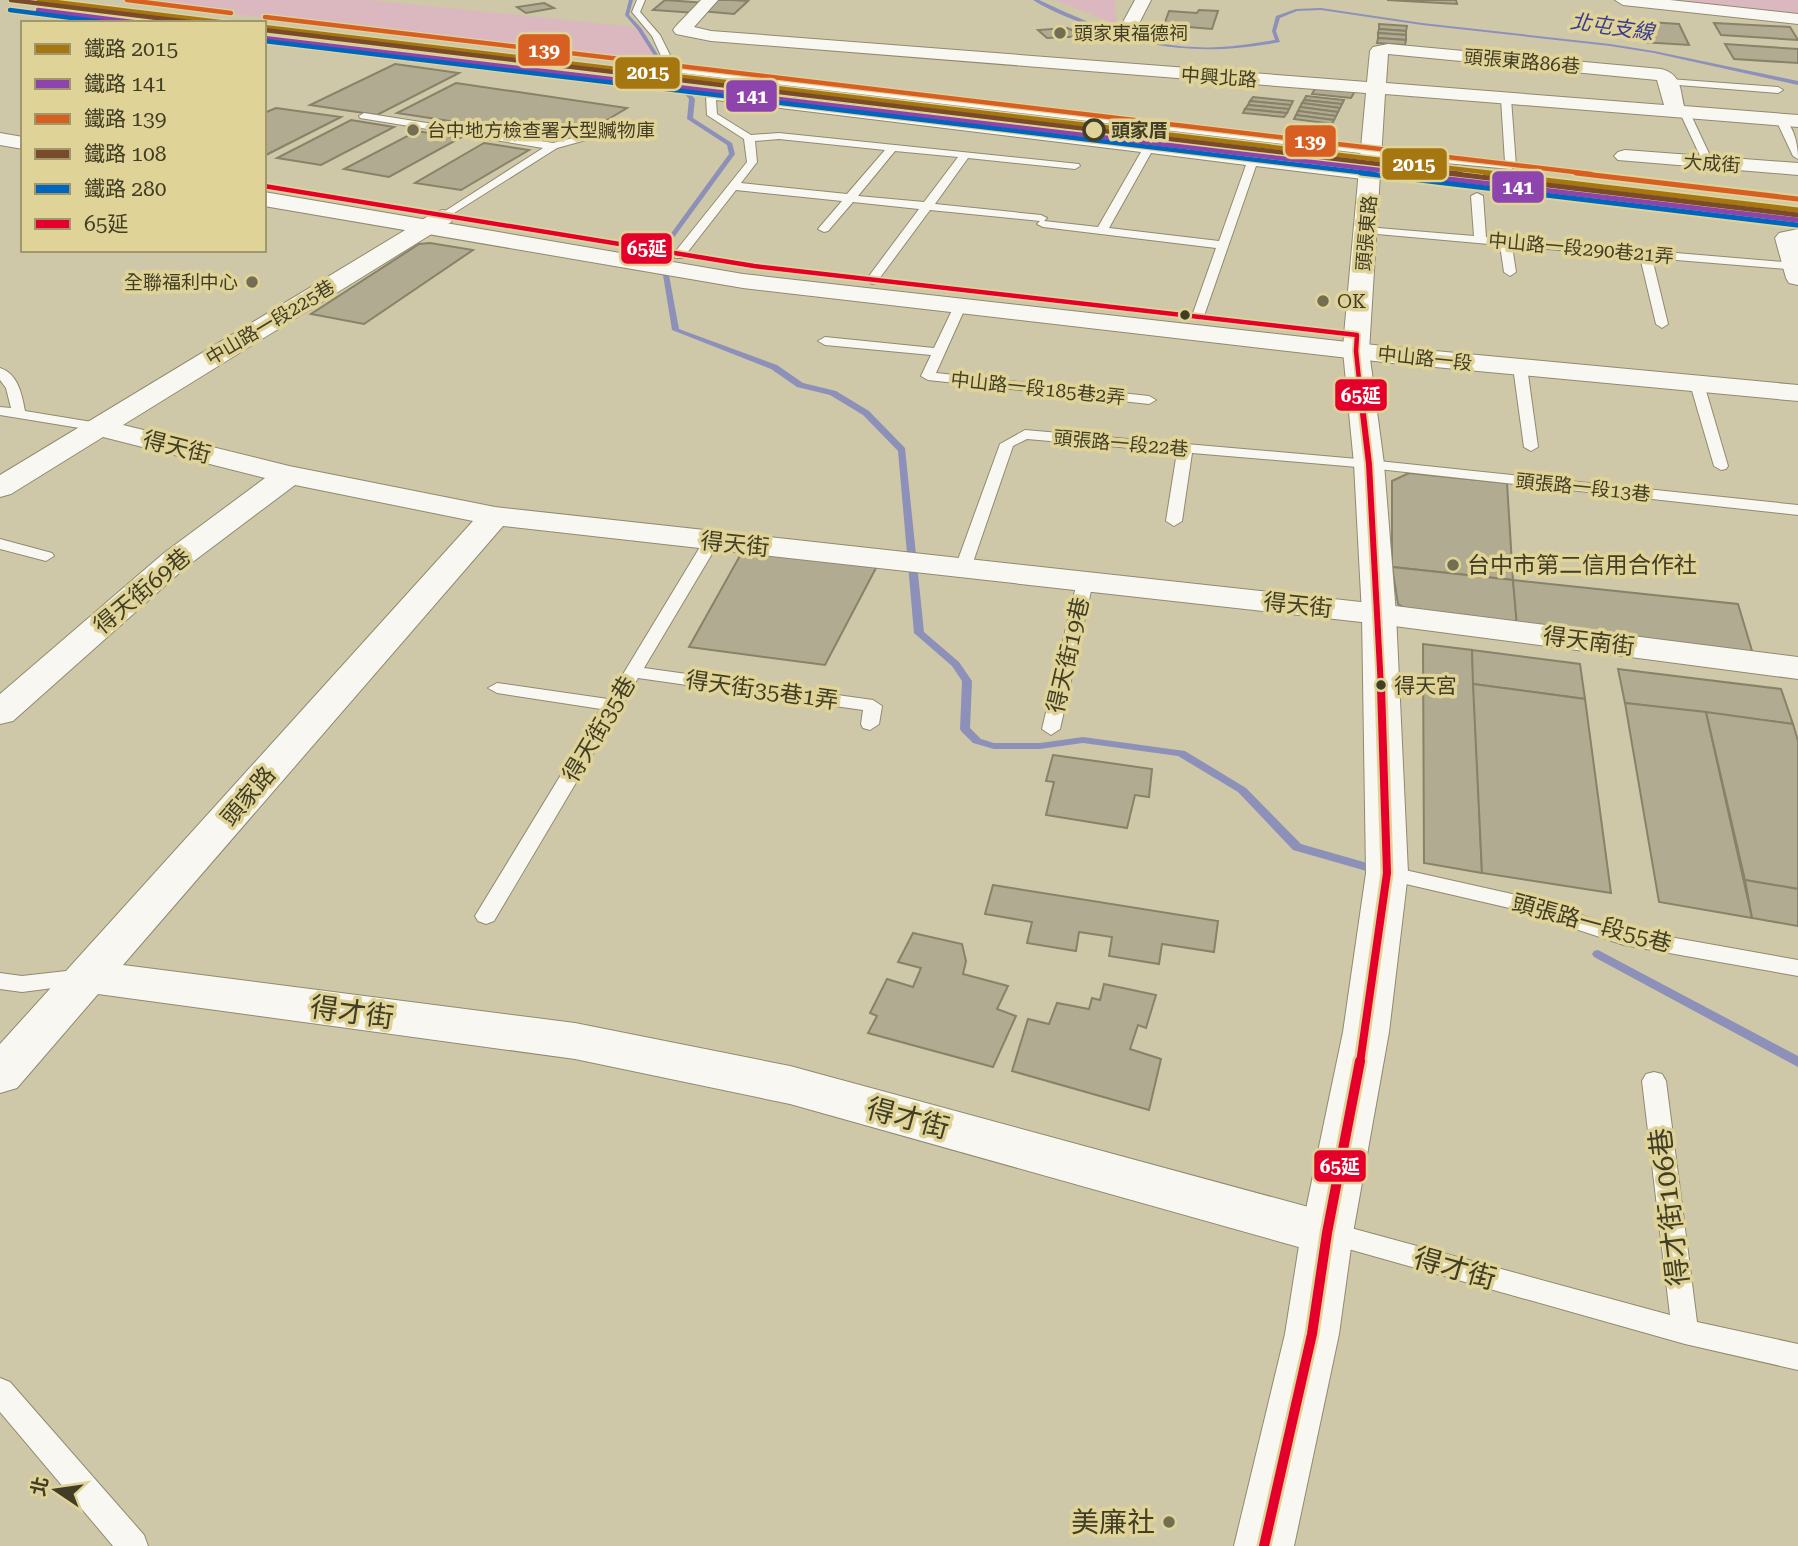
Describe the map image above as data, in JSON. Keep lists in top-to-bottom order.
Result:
{
  "streets": {
    "street": [
      "頭張東路86巷",
      "中興北路",
      "大成街",
      "頭張東路",
      "中山路一段225巷",
      "中山路一段",
      "得天街",
      "得天街69巷",
      "得天南街",
      "頭家路",
      "得才街"
    ],
    "lane": [
      "中山路一段290巷21弄",
      "中山路一段185巷2弄",
      "頭張路一段22巷",
      "頭張路一段13巷",
      "得天街19巷",
      "得天街35巷1弄",
      "得天街35巷",
      "頭張路一段55巷",
      "得才街106巷"
    ]
  },
  "crossings": [
    ["頭張東路86巷", "頭張東路"],
    ["中興北路", "頭張東路"],
    ["頭張東路", "中山路一段290巷21弄"],
    ["頭張東路", "中山路一段"],
    ["頭張東路", "頭張路一段22巷"],
    ["頭張東路", "得天街"],
    ["頭張東路", "頭張路一段13巷"],
    ["頭張東路", "得天南街"],
    ["頭張東路", "頭張路一段55巷"],
    ["頭張東路", "得才街"],
    ["中山路一段225巷", "中山路一段"],
    ["中山路一段225巷", "得天街"],
    ["頭張路一段22巷", "得天街"],
    ["頭張路一段22巷", "頭張路一段13巷"],
    ["得天街", "得天街69巷"],
    ["得天街", "得天南街"],
    ["得天街", "得天街19巷"],
    ["得天街", "得天街35巷"],
    ["得天街", "頭家路"],
    ["得天街35巷1弄", "得天街35巷"],
    ["頭家路", "得才街"],
    ["得才街", "得才街106巷"]
  ],
  "water": ["北屯支線"],
  "places": [
    "頭家東福德祠",
    "台中地方檢查署大型贓物庫",
    "頭家厝",
    "全聯福利中心",
    "OK",
    "台中市第二信用合作社",
    "得天宮",
    "美廉社"
  ],
  "lines": [
    "rail line 2015",
    "rail line 139",
    "rail line 108",
    "rail line 141",
    "rail line 280",
    "transit line 65延"
  ],
  "legend": [
    "鐵路 2015",
    "鐵路 141",
    "鐵路 139",
    "鐵路 108",
    "鐵路 280",
    "65延"
  ],
  "north": "left"
}
